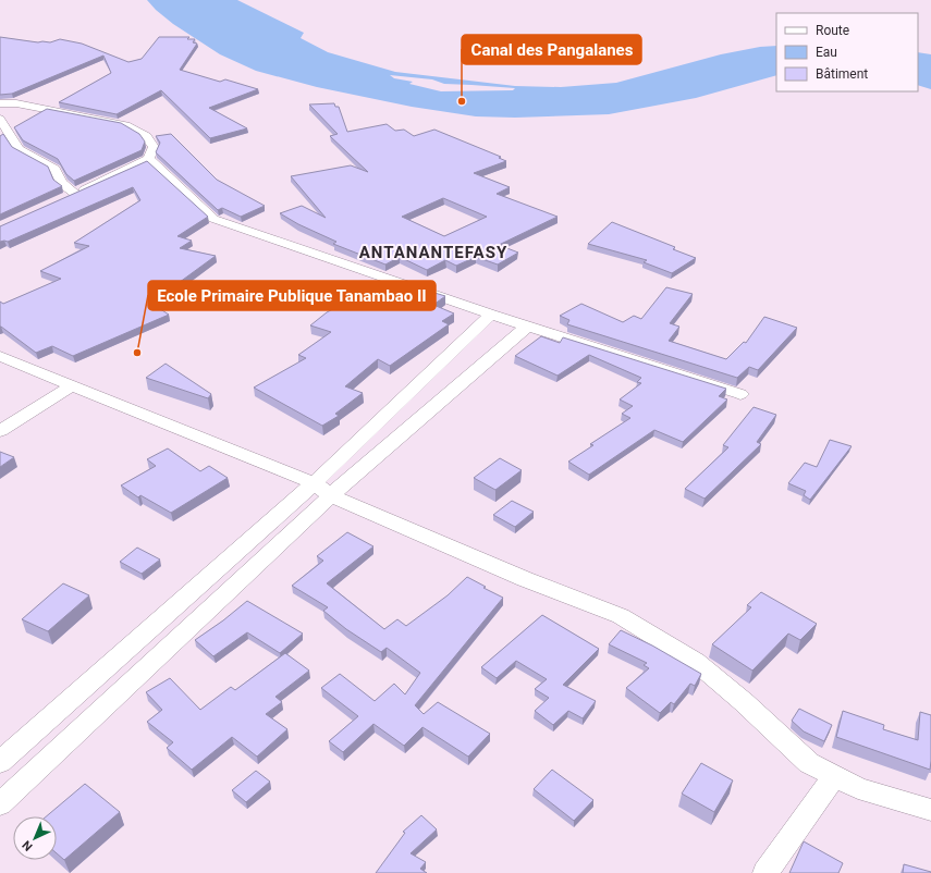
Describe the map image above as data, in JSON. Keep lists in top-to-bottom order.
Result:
{
  "districts": ["ANTANANTEFASY"],
  "places": ["Canal des Pangalanes", "Ecole Primaire Publique Tanambao II"],
  "legend": ["Route", "Eau", "Bâtiment"],
  "north": "bottom left"
}
